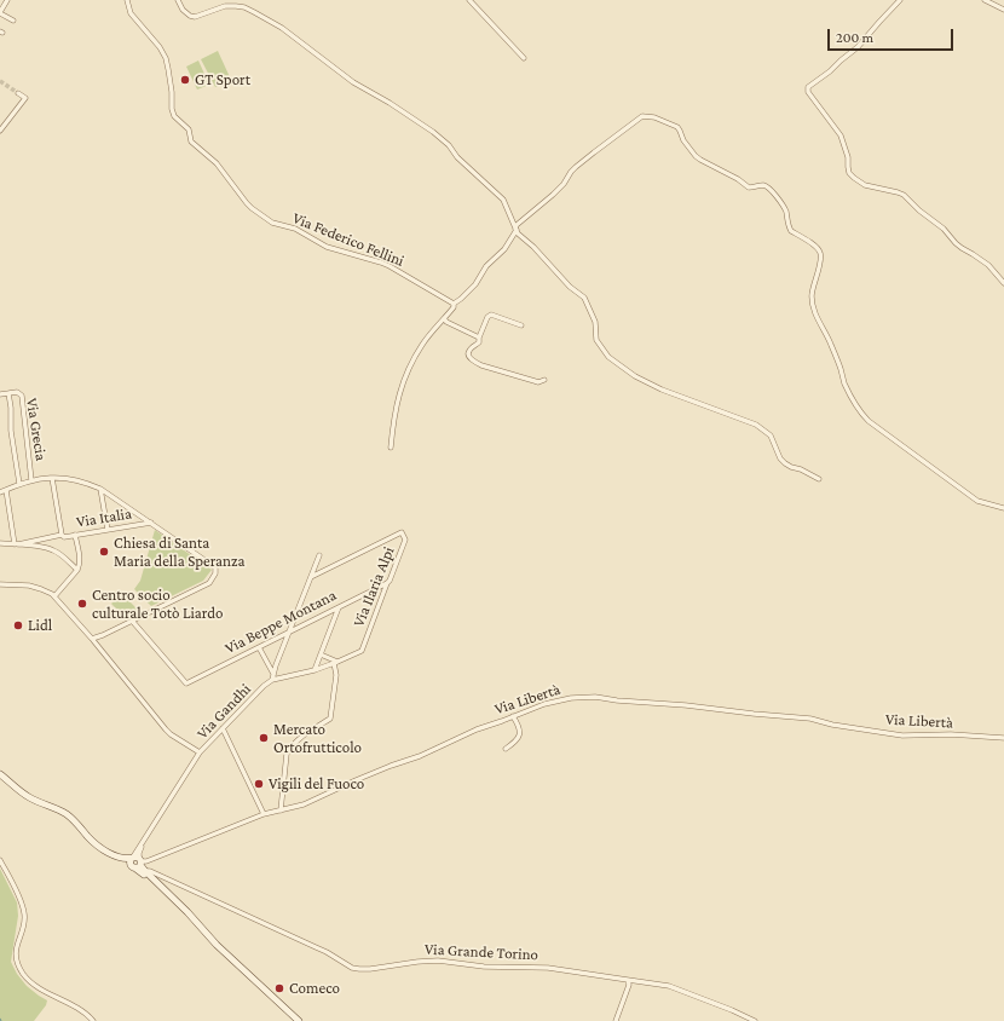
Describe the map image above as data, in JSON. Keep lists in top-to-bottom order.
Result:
{
  "streets": {
    "street": [
      "Via Federico Fellini",
      "Via Grecia",
      "Via Italia",
      "Via Ilaria Alpi",
      "Via Beppe Montana",
      "Via Libertà",
      "Via Gandhi",
      "Via Grande Torino"
    ]
  },
  "crossings": [
    ["Via Ilaria Alpi", "Via Beppe Montana"],
    ["Via Ilaria Alpi", "Via Gandhi"],
    ["Via Libertà", "Via Grande Torino"]
  ],
  "places": [
    "GT Sport",
    "Chiesa di Santa Maria della Speranza",
    "Centro socio culturale Totò Liardo",
    "Lidl",
    "Mercato Ortofrutticolo",
    "Vigili del Fuoco",
    "Comeco"
  ],
  "scale_bar": "200 m"
}
